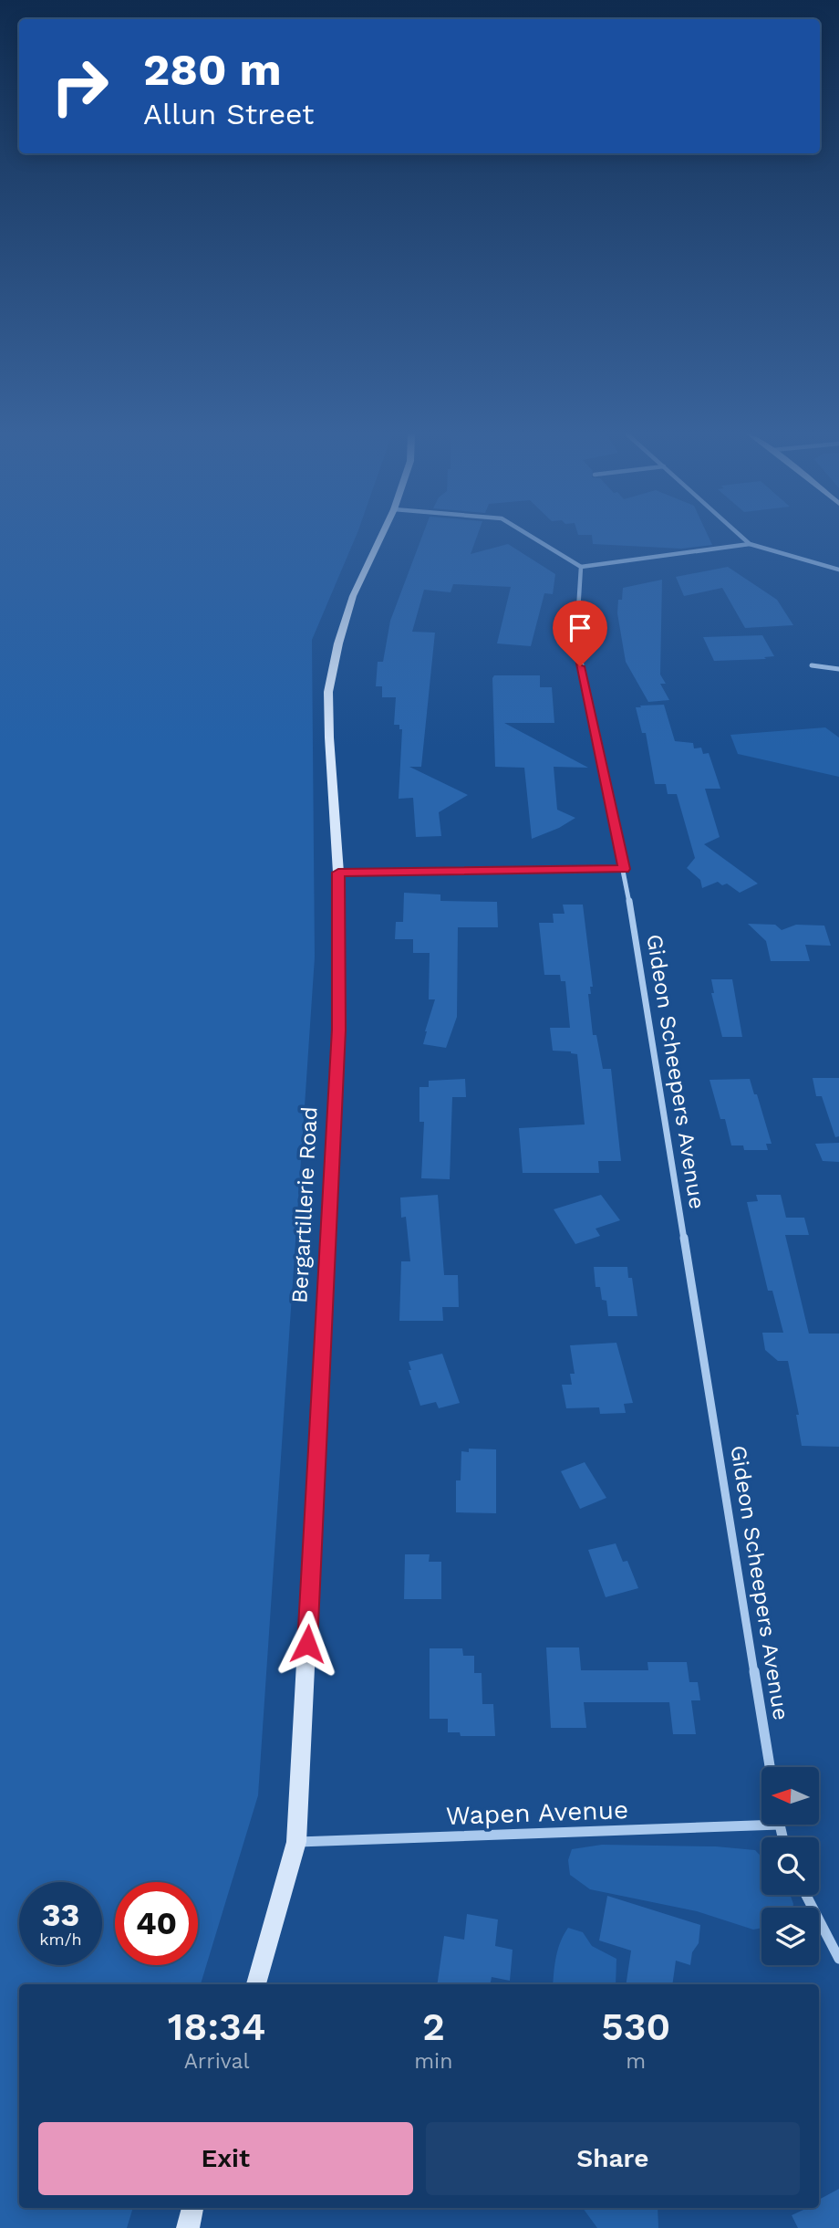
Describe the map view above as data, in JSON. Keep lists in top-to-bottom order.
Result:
{
  "streets": {
    "street": ["Gideon Scheepers Avenue", "Bergartillerie Road", "Wapen Avenue"]
  },
  "crossings": [
    ["Bergartillerie Road", "Wapen Avenue"]
  ],
  "north": "left",
  "page": {
    "turn": ["280 m", "Allun Street"],
    "speed": "33 km/h",
    "limit": "40",
    "eta": [
      "18:34",
      "Arrival",
      "2",
      "min",
      "530",
      "m"
    ],
    "buttons": ["Exit", "Share"]
  }
}
